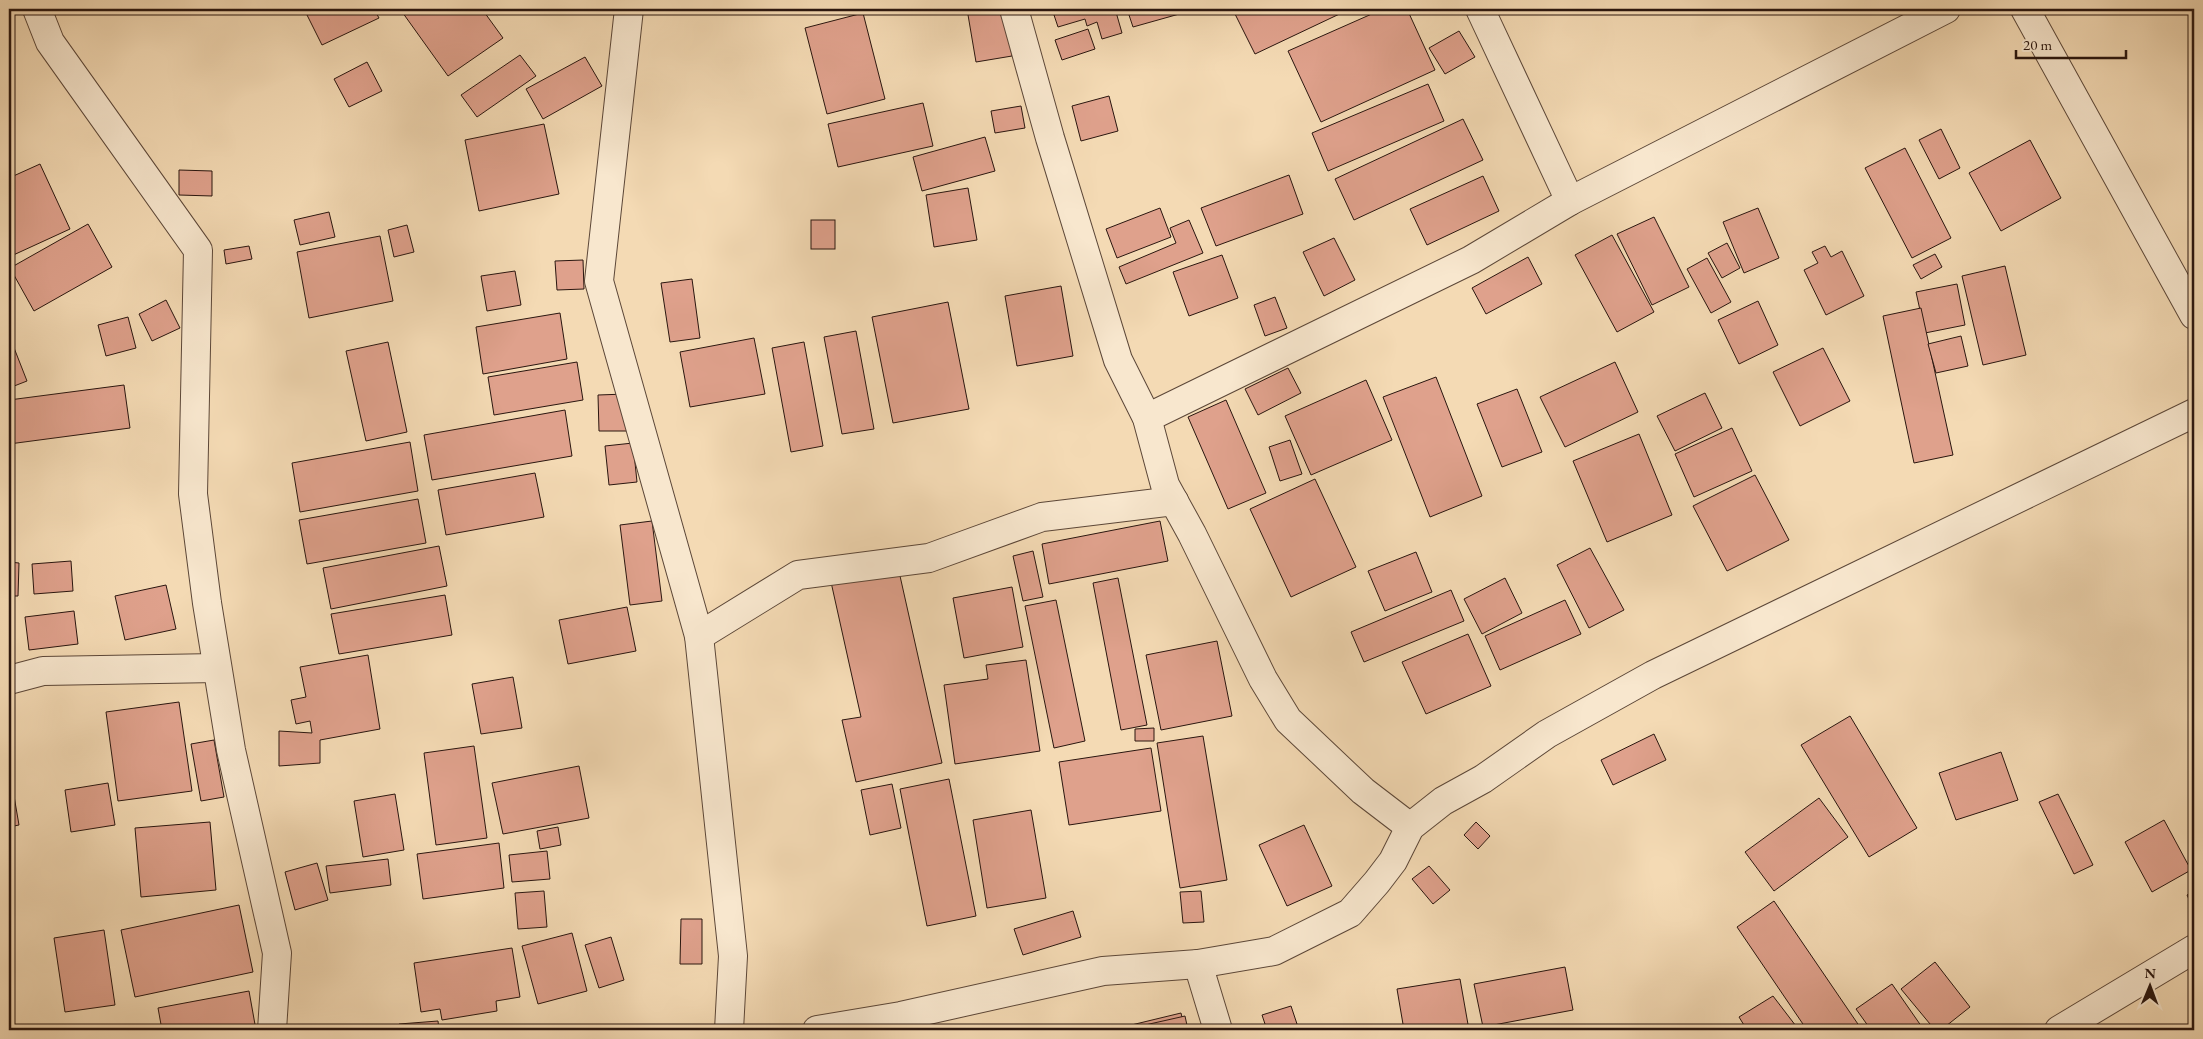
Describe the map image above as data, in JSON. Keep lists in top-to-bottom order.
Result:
{
  "scale_bar": "20 m",
  "north": "top"
}
